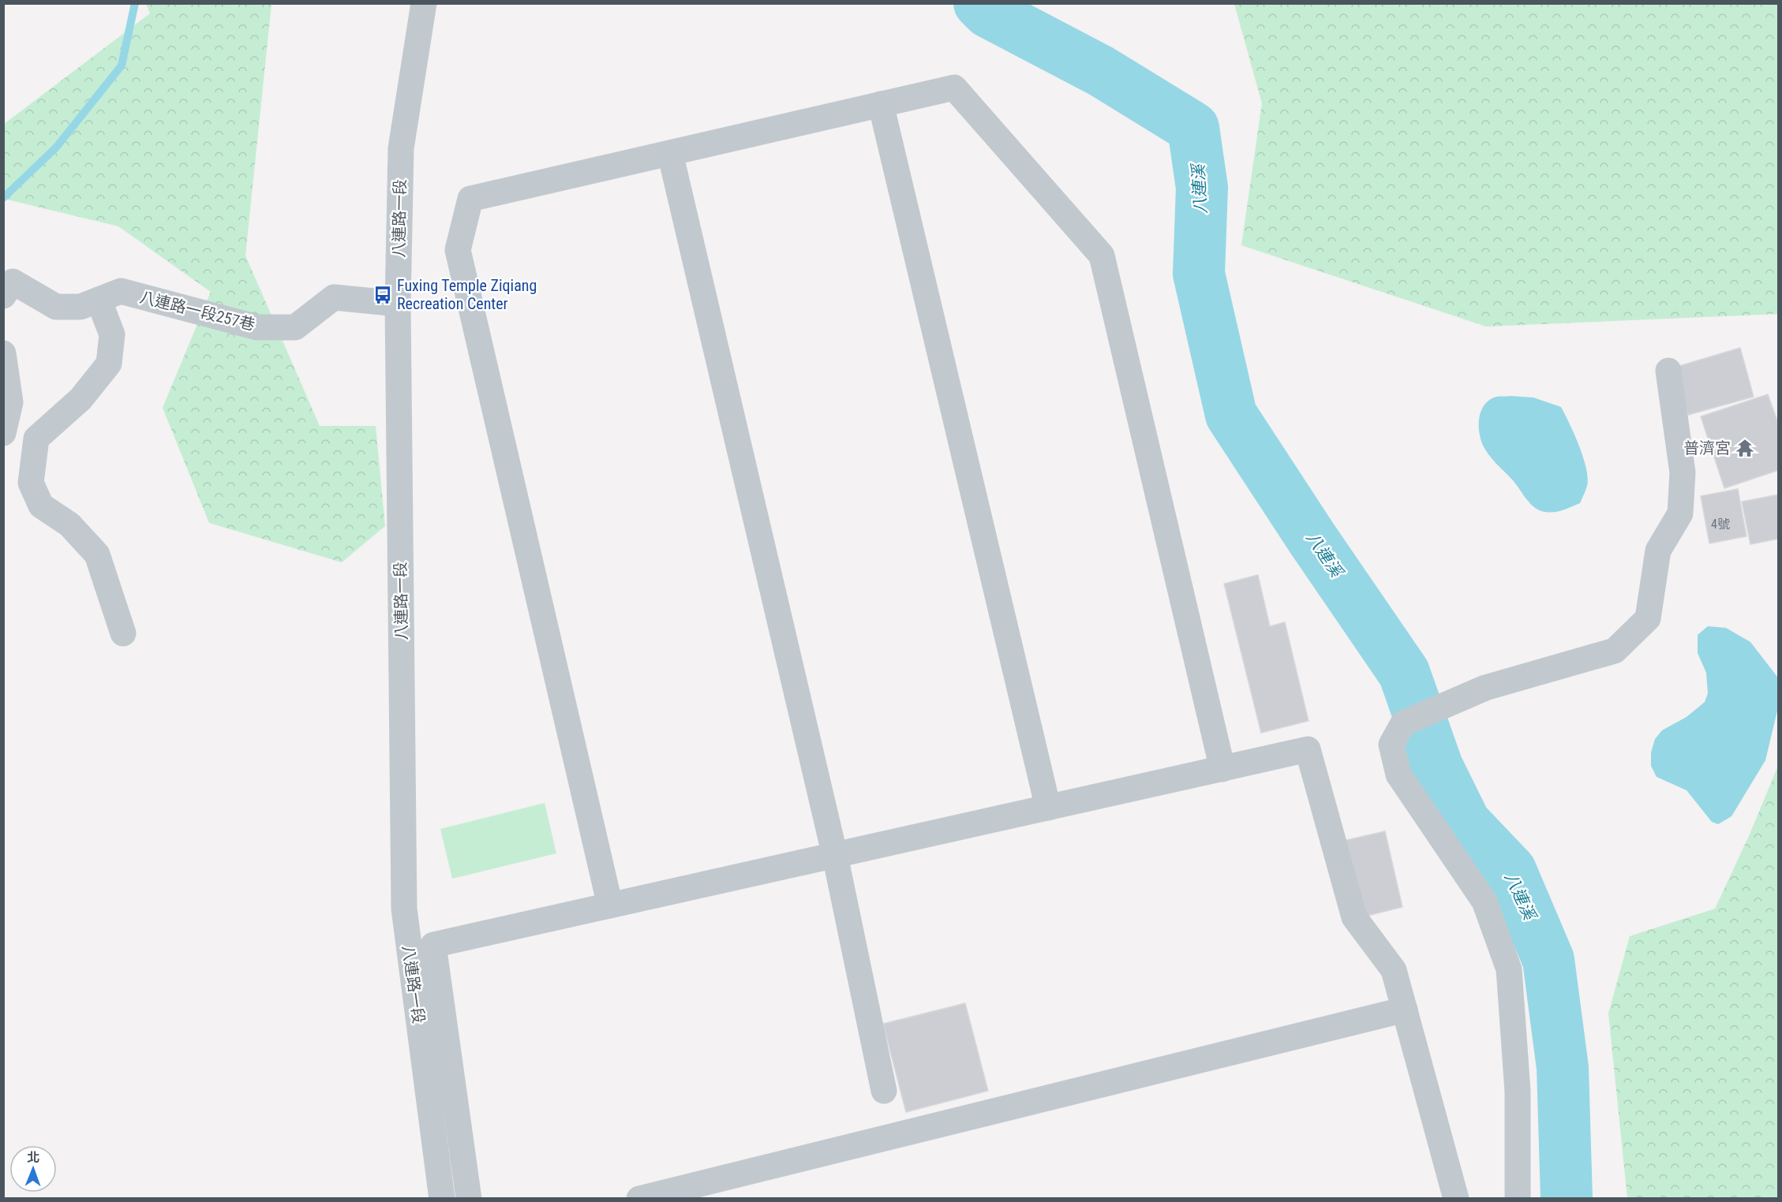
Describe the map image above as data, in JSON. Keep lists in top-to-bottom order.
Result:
{
  "streets": {
    "street": ["八連路一段", "八連路一段257巷"]
  },
  "crossings": [
    ["八連路一段", "八連路一段257巷"]
  ],
  "water": ["八連溪"],
  "places": {
    "bus stop": ["Fuxing Temple Ziqiang Recreation Center"],
    "temple": ["普濟宮"]
  },
  "house_numbers": ["4號"],
  "north": "top"
}
